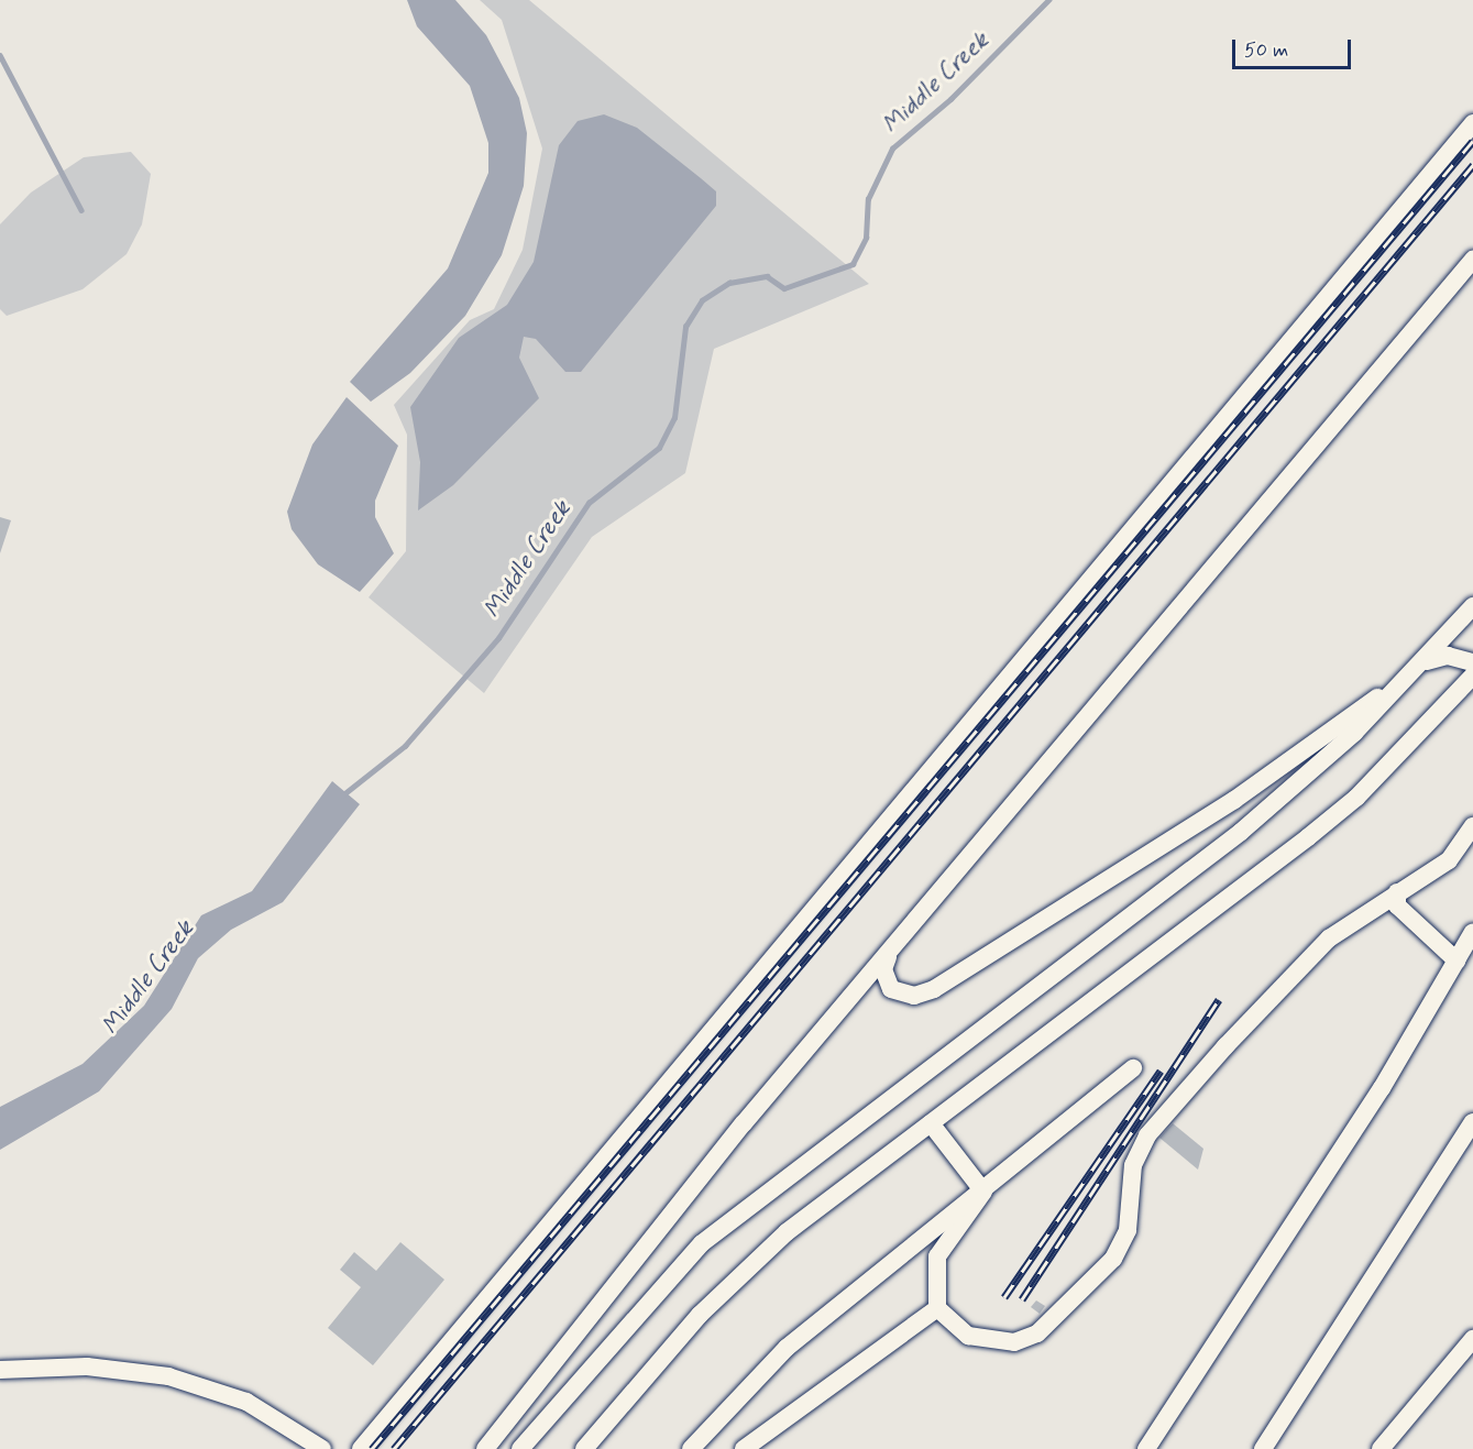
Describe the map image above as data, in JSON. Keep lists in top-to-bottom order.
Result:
{
  "water": ["Middle Creek"],
  "scale_bar": "50 m"
}
